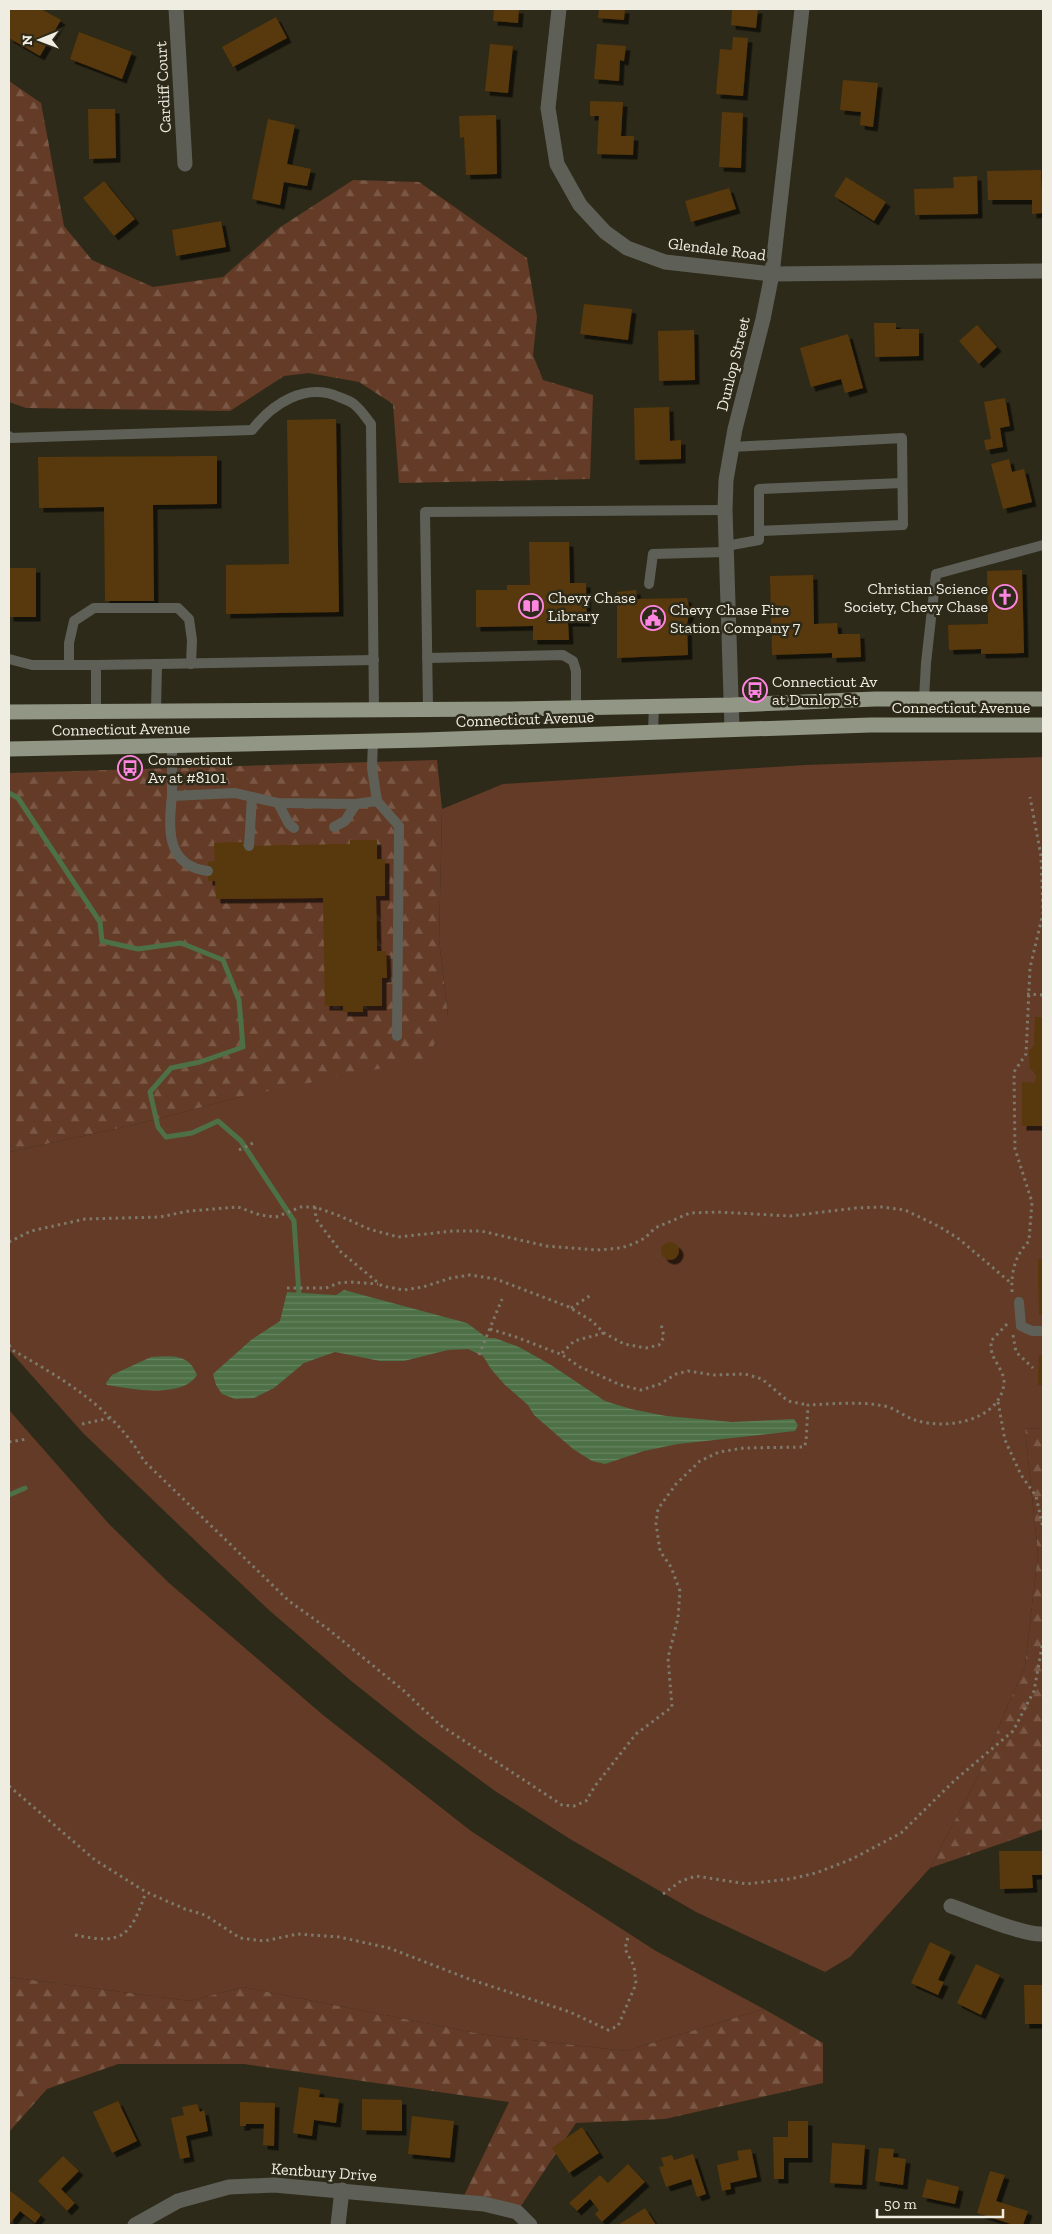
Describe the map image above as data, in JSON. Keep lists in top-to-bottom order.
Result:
{
  "streets": {
    "main road": ["Connecticut Avenue"],
    "street": [
      "Cardiff Court",
      "Glendale Road",
      "Dunlop Street",
      "Kentbury Drive"
    ]
  },
  "crossings": [
    ["Glendale Road", "Dunlop Street"],
    ["Dunlop Street", "Connecticut Avenue"]
  ],
  "places": {
    "church": ["Christian Science Society, Chevy Chase"],
    "library": ["Chevy Chase Library"],
    "public building": ["Chevy Chase Fire Station Company 7"],
    "bus stop": ["Connecticut Av at Dunlop St", "Connecticut Av at #8101"]
  },
  "scale_bar": "50 m",
  "north": "left"
}
